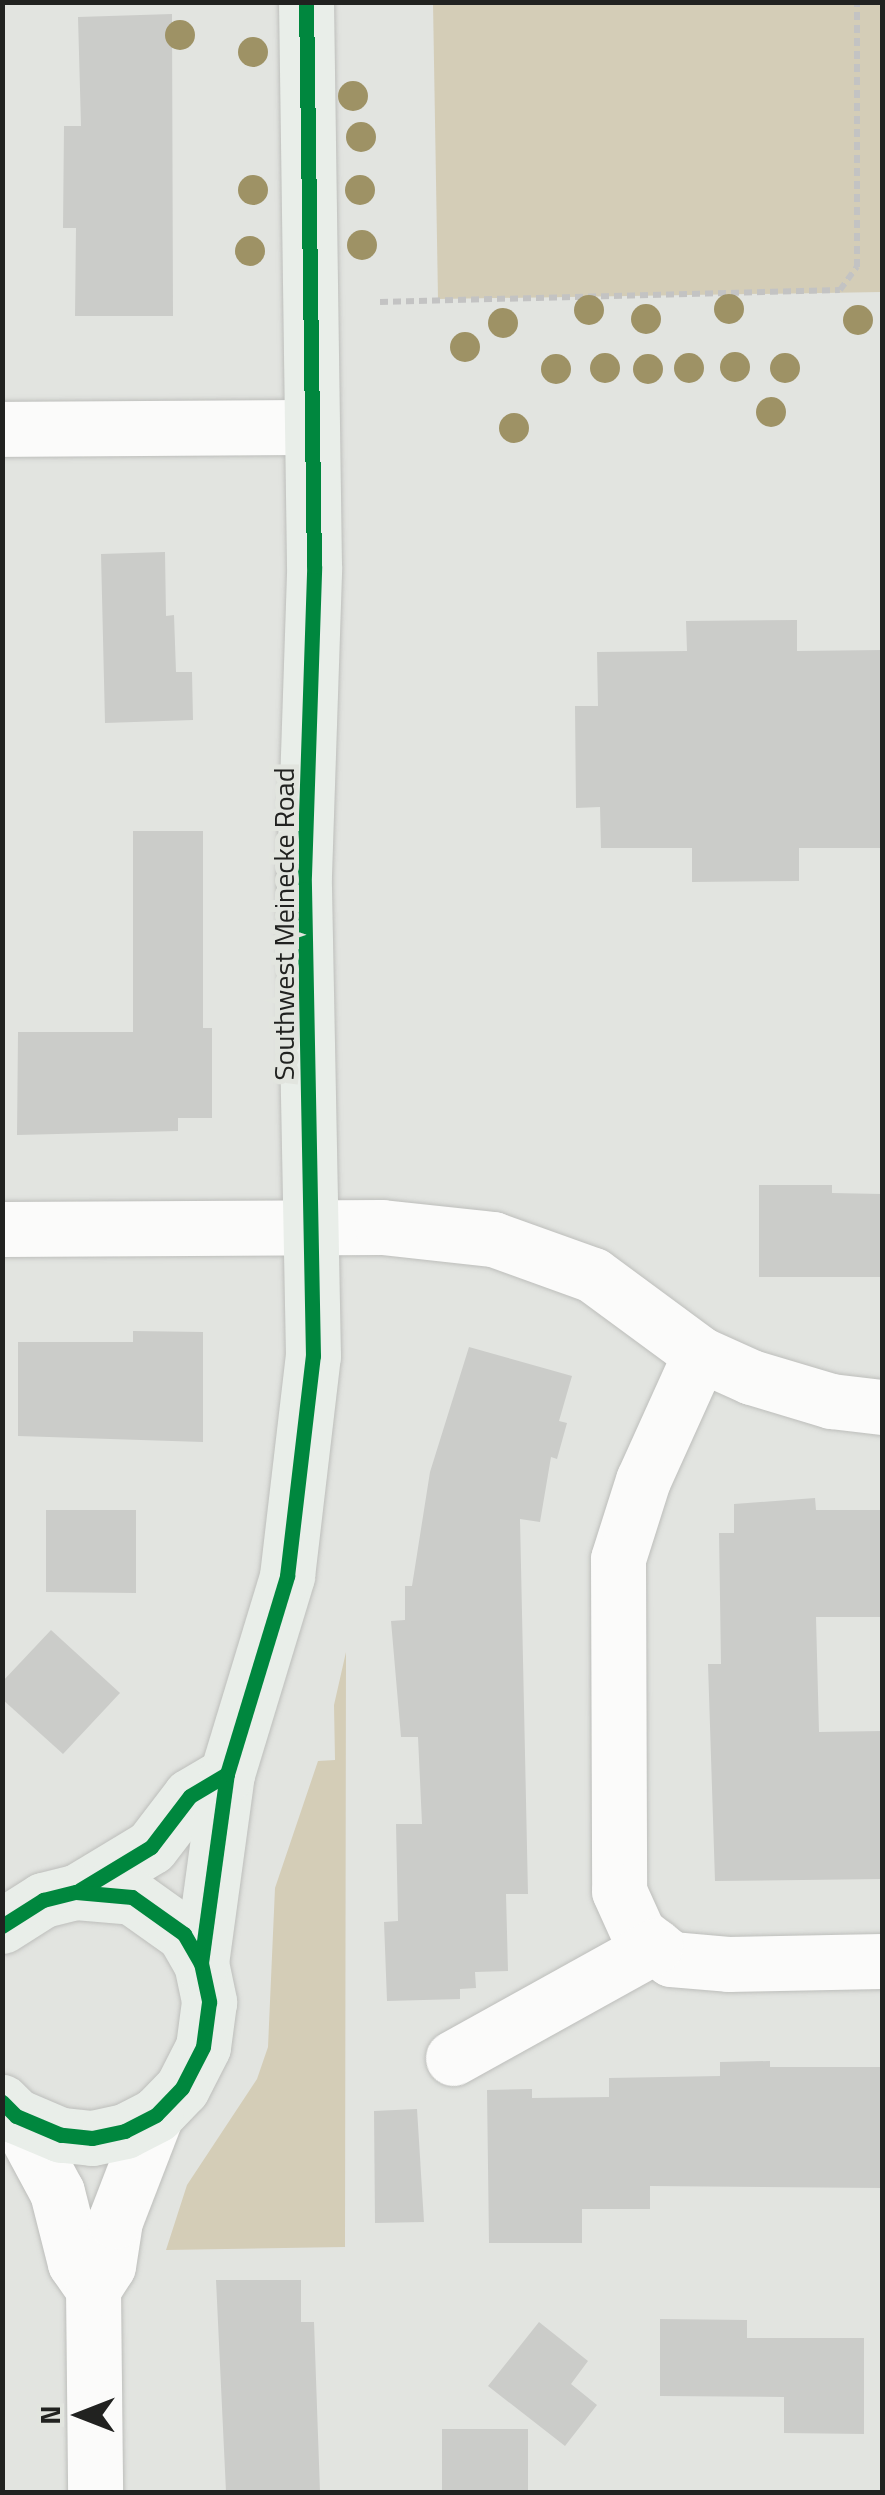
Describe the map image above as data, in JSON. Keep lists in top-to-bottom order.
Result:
{
  "streets": {
    "main road": ["Southwest Meinecke Road"]
  },
  "north": "left"
}
